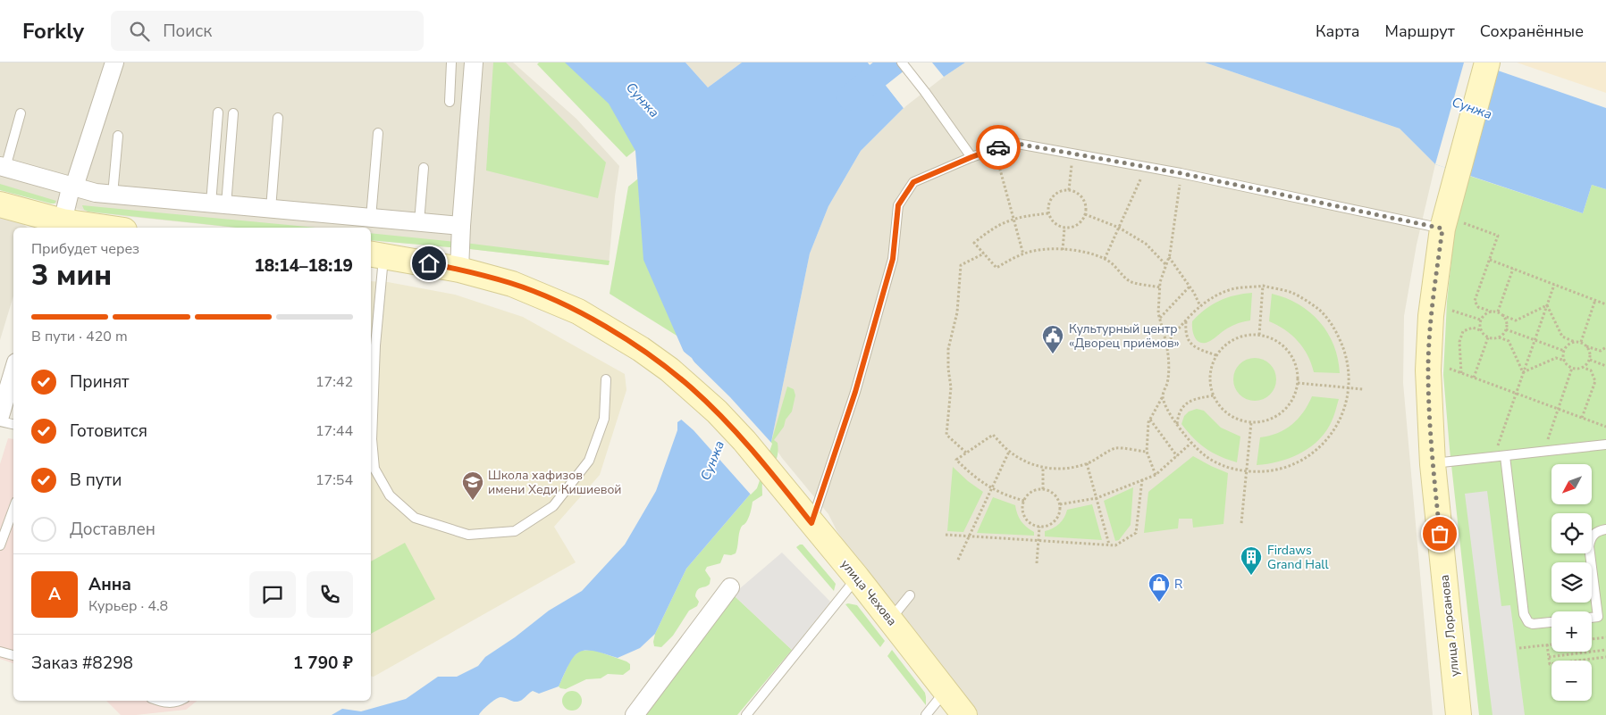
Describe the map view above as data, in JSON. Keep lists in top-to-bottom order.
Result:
{
  "streets": {
    "main road": ["улица Чехова", "улица Лорсанова"]
  },
  "water": ["Сунжа"],
  "places": {
    "public building": ["Культурный центр «Дворец приёмов»"],
    "school or university": ["Школа хафизов имени Хеди Кишиевой"],
    "building": ["Firdaws Grand Hall"],
    "shop": ["R"]
  },
  "north": "bottom left",
  "page": {
    "header": "Forkly",
    "search": "Поиск",
    "nav": ["Карта", "Маршрут", "Сохранённые"],
    "heading": ["3 мин", "Прибудет через", "18:14–18:19"],
    "panel": [
      "Анна",
      "Курьер · 4.8",
      "Заказ #8298",
      "1 790 ₽"
    ],
    "bar": "В пути · 420 m",
    "list": [
      ["Принят", "17:42"],
      ["Готовится", "17:44"],
      ["В пути", "17:54"],
      "Доставлен"
    ],
    "map_buttons": ["+", "−"],
    "round": "А"
  }
}
